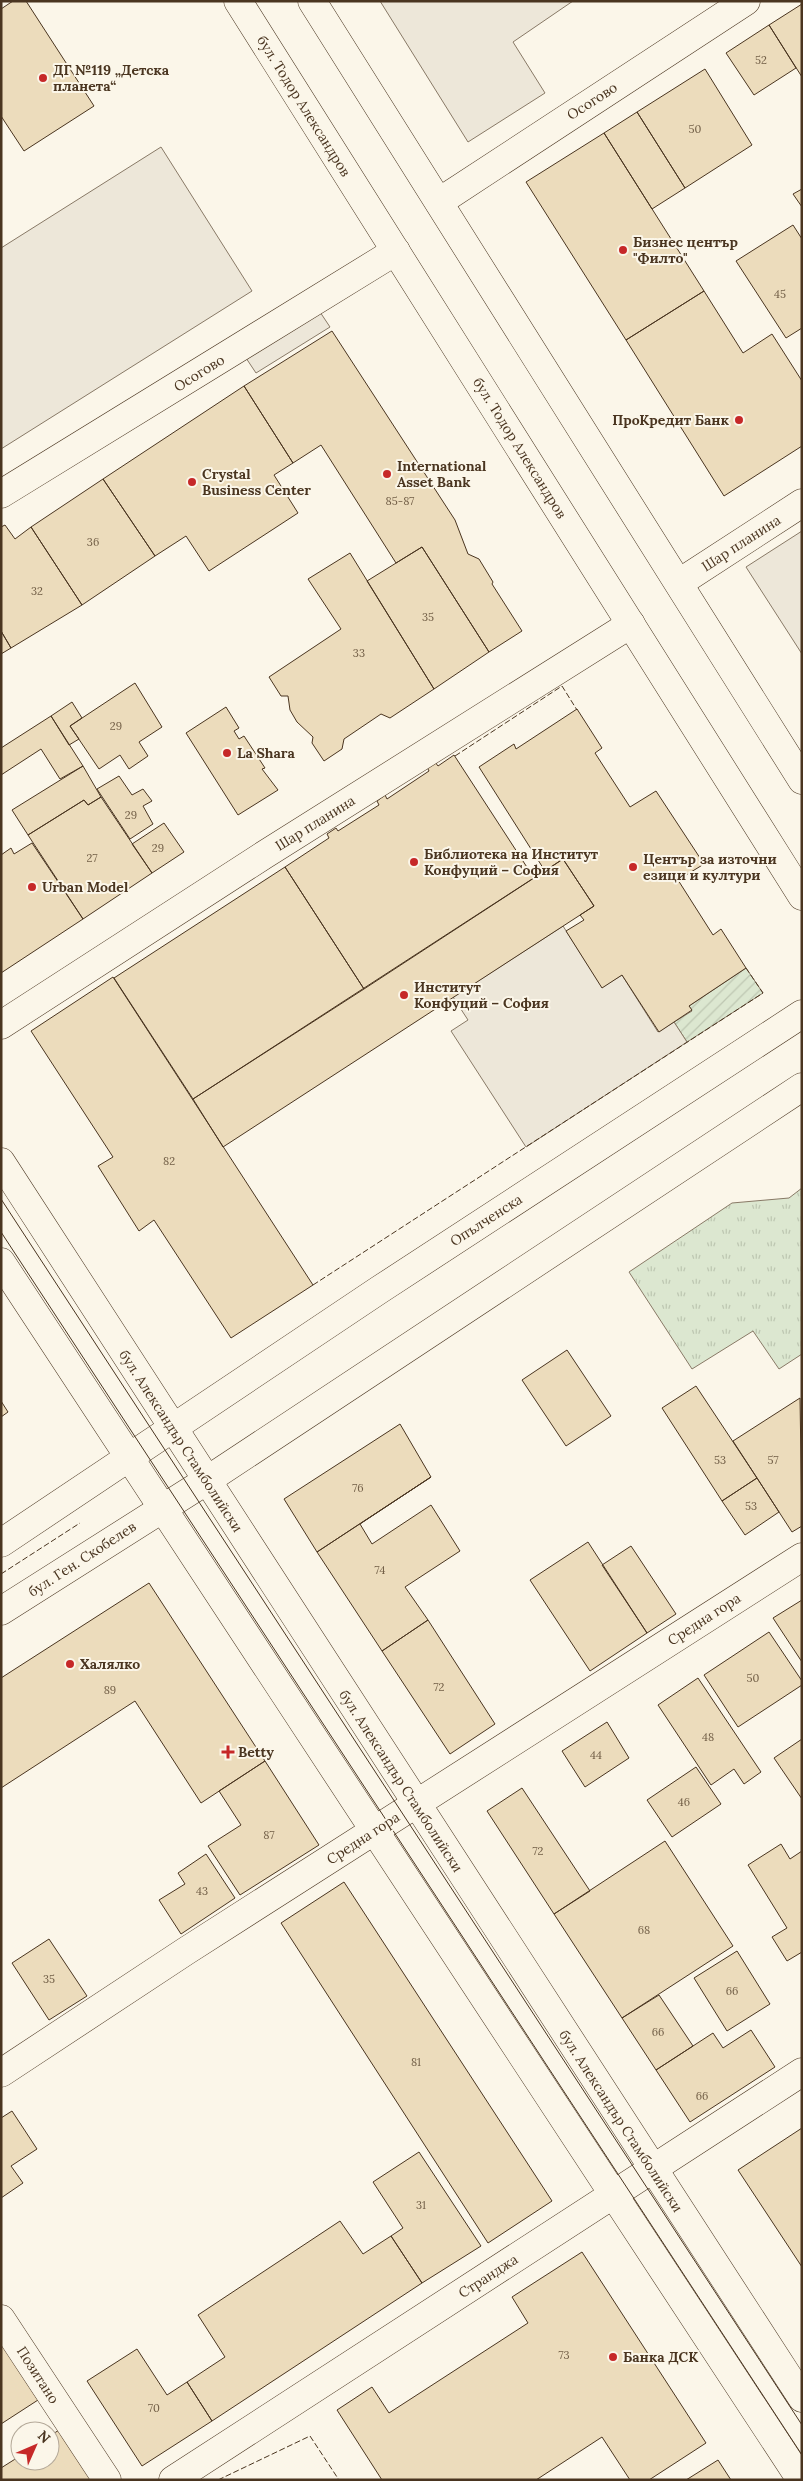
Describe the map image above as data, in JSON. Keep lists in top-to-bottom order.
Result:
{
  "streets": {
    "main road": [
      "Осогово",
      "бул. Тодор Александров",
      "Шар планина",
      "Опълченска",
      "бул. Александър Стамболийски",
      "бул. Ген. Скобелев",
      "Средна гора",
      "Странджа",
      "Позитано"
    ]
  },
  "crossings": [
    ["Осогово", "бул. Тодор Александров"],
    ["бул. Тодор Александров", "Шар планина"],
    ["Опълченска", "бул. Александър Стамболийски"],
    ["бул. Александър Стамболийски", "бул. Ген. Скобелев"],
    ["бул. Александър Стамболийски", "Средна гора"],
    ["бул. Александър Стамболийски", "Странджа"]
  ],
  "places": {
    "other": [
      "ДГ №119 „Детска планета“",
      "Бизнес център \"Филто\"",
      "ПроКредит Банк",
      "International Asset Bank",
      "Crystal Business Center",
      "La Shara",
      "Библиотека на Институт Конфуций – София",
      "Център за източни езици и култури",
      "Urban Model",
      "Институт Конфуций – София",
      "Халялко",
      "Банка ДСК"
    ],
    "health": ["Betty"]
  },
  "house_numbers": [
    "52",
    "50",
    "45",
    "85-87",
    "36",
    "32",
    "35",
    "33",
    "29",
    "29",
    "29",
    "27",
    "82",
    "53",
    "57",
    "76",
    "53",
    "74",
    "50",
    "72",
    "89",
    "48",
    "44",
    "46",
    "87",
    "72",
    "43",
    "68",
    "35",
    "66",
    "66",
    "81",
    "66",
    "31",
    "73",
    "70"
  ],
  "north": "top right"
}
